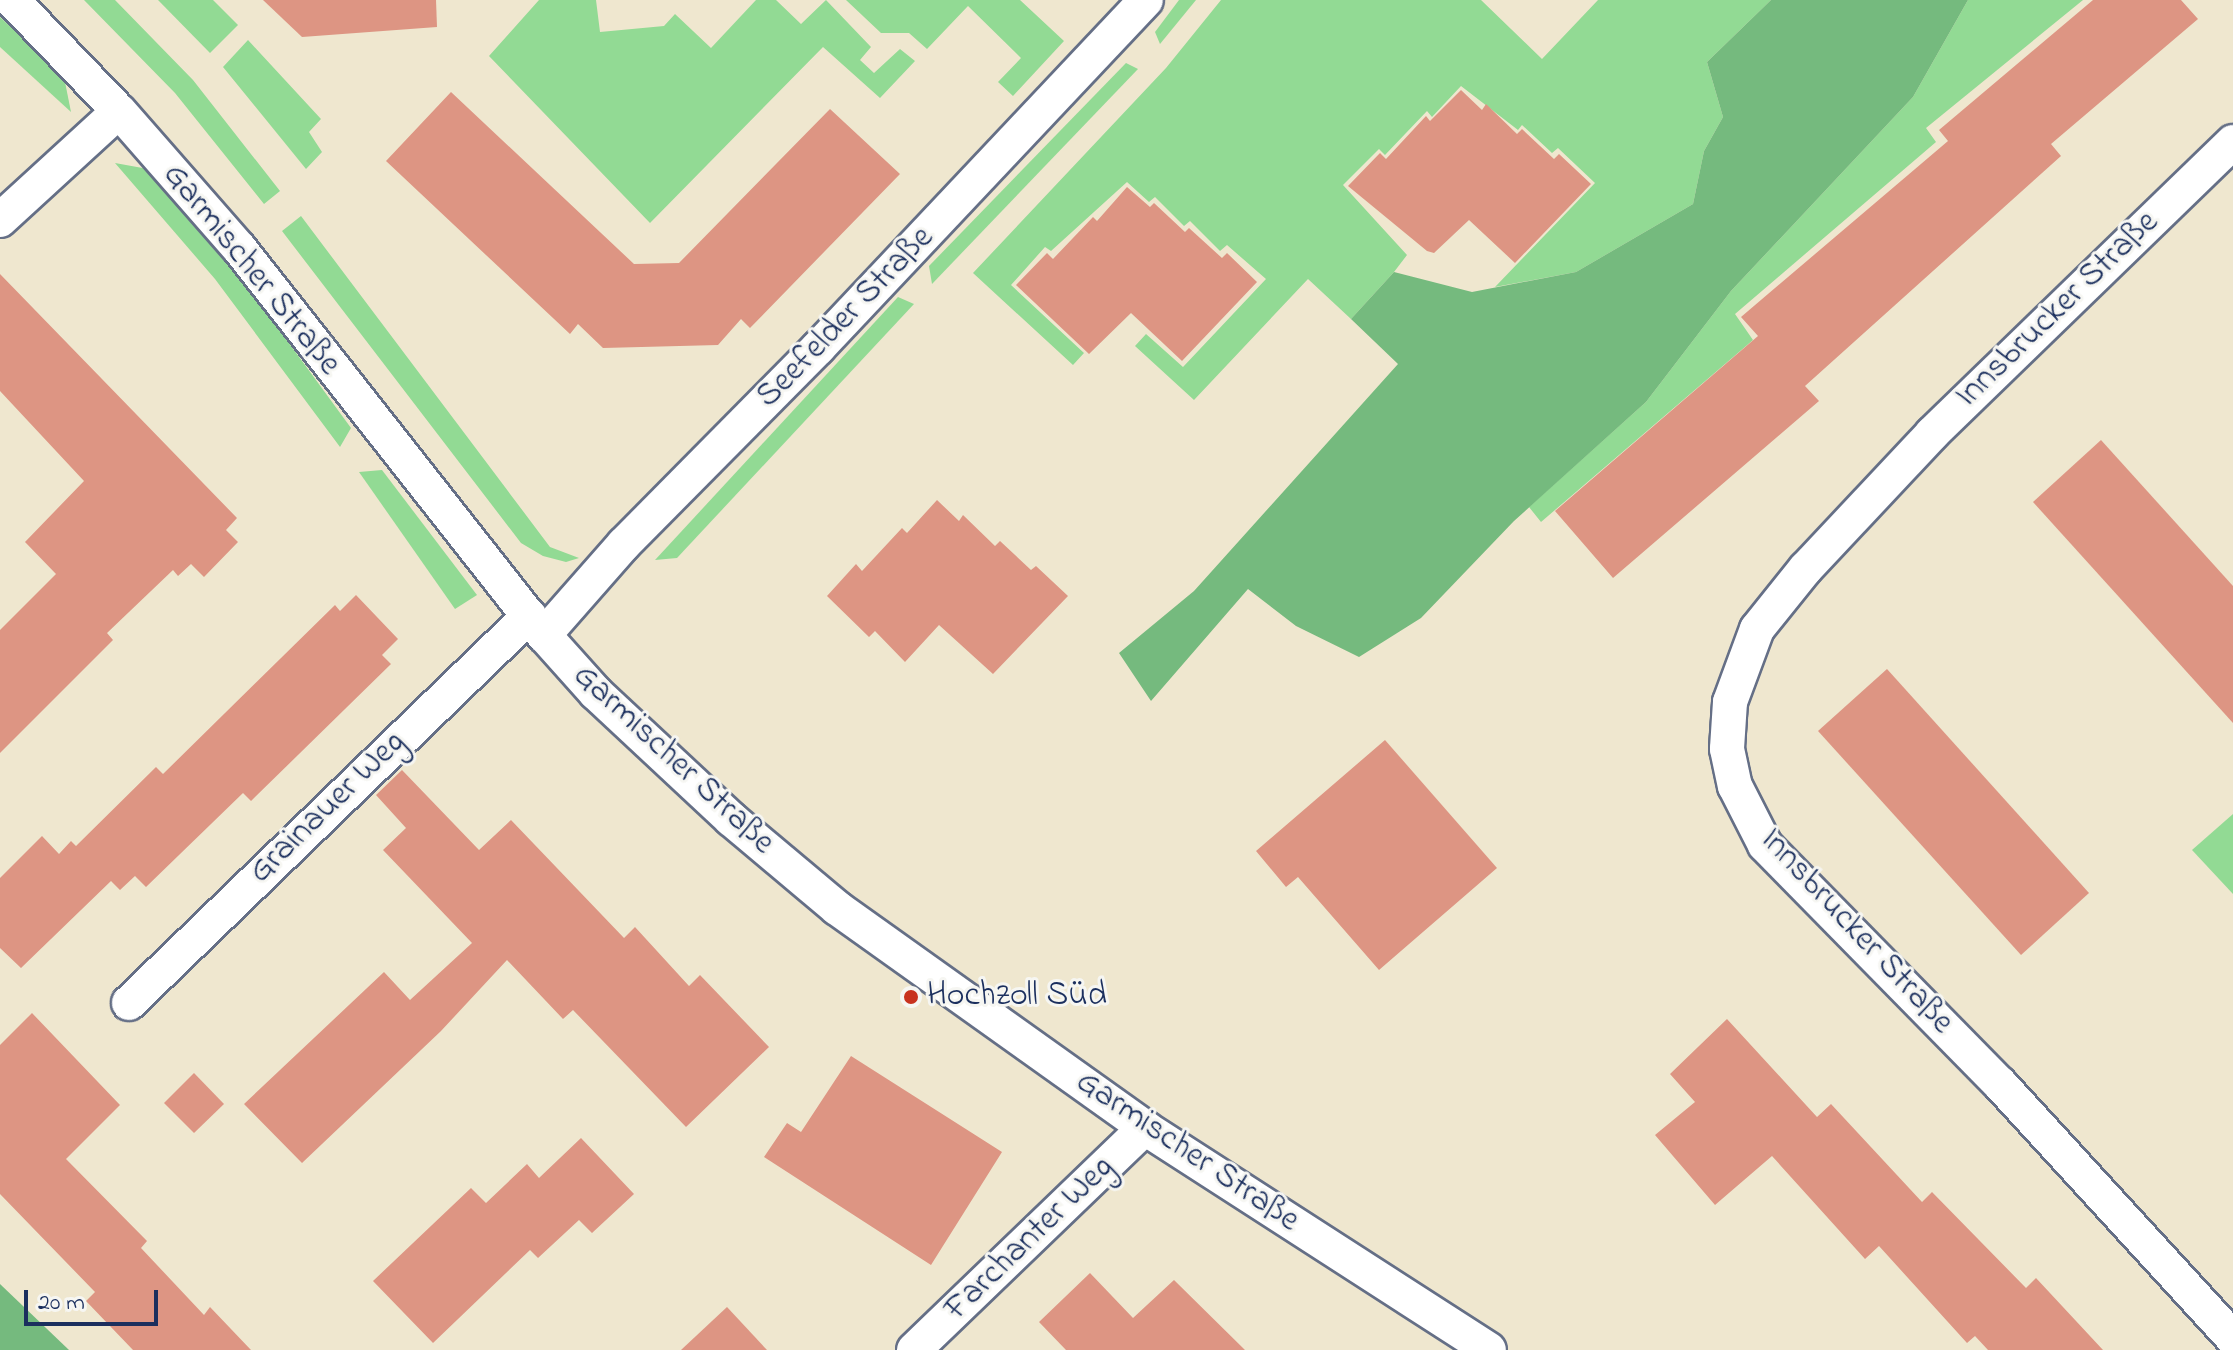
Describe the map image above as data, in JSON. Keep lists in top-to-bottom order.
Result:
{
  "streets": {
    "street": [
      "Garmischer Straße",
      "Innsbrucker Straße",
      "Seefelder Straße",
      "Grainauer Weg",
      "Farchanter Weg"
    ]
  },
  "crossings": [
    ["Garmischer Straße", "Seefelder Straße"],
    ["Garmischer Straße", "Grainauer Weg"],
    ["Garmischer Straße", "Farchanter Weg"],
    ["Seefelder Straße", "Grainauer Weg"]
  ],
  "places": ["Hochzoll Süd"],
  "scale_bar": "20 m"
}
